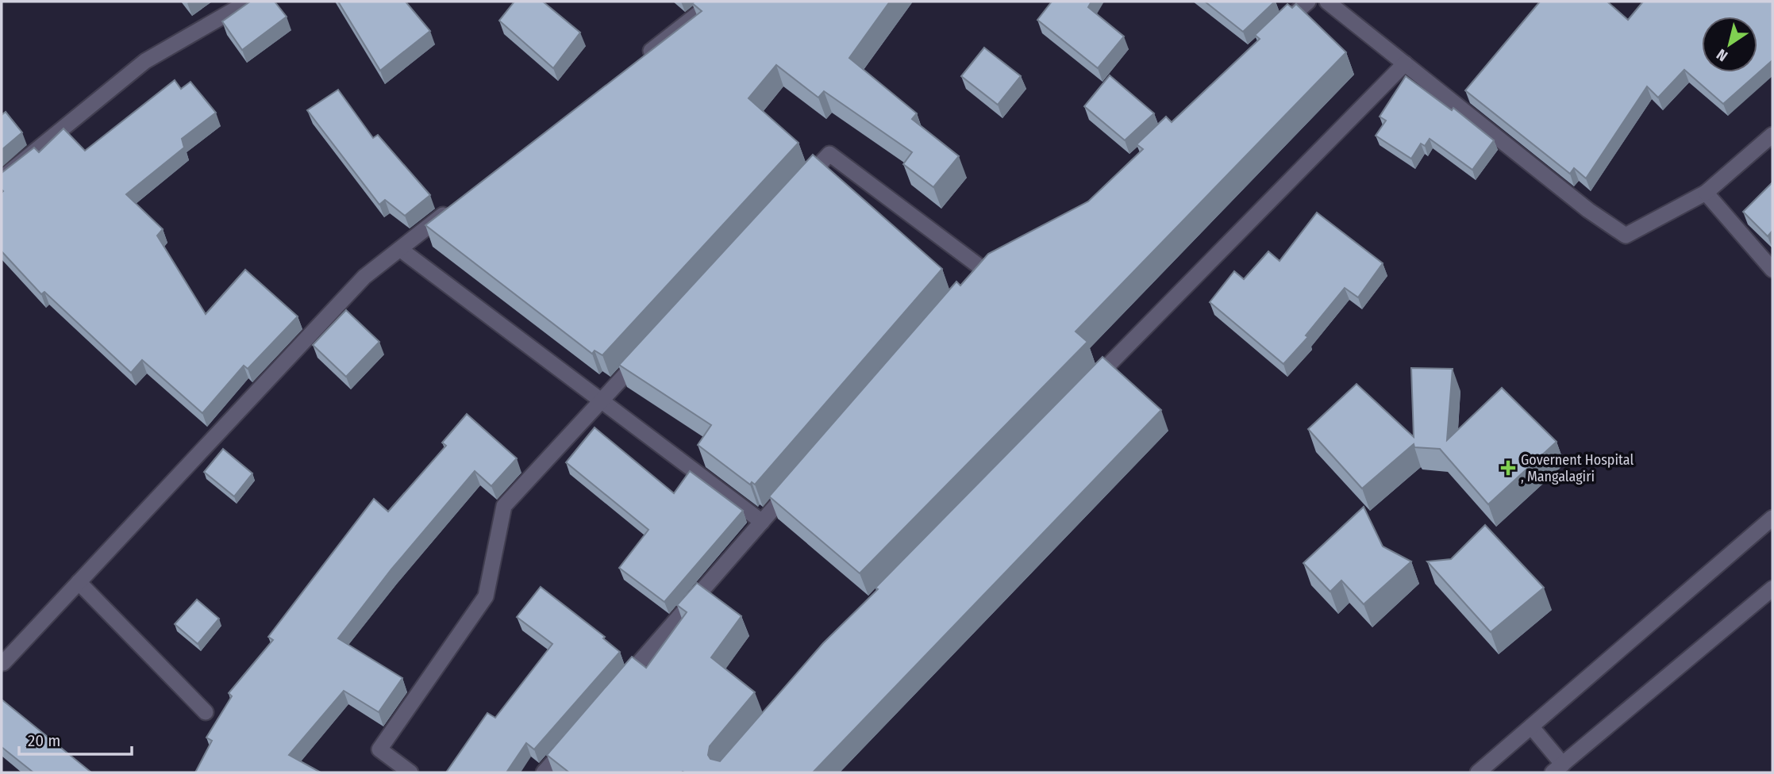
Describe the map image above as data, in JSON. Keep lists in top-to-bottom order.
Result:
{
  "places": {
    "health": ["Governent Hospital , Mangalagiri"]
  },
  "scale_bar": "20 m",
  "north": "bottom left"
}
